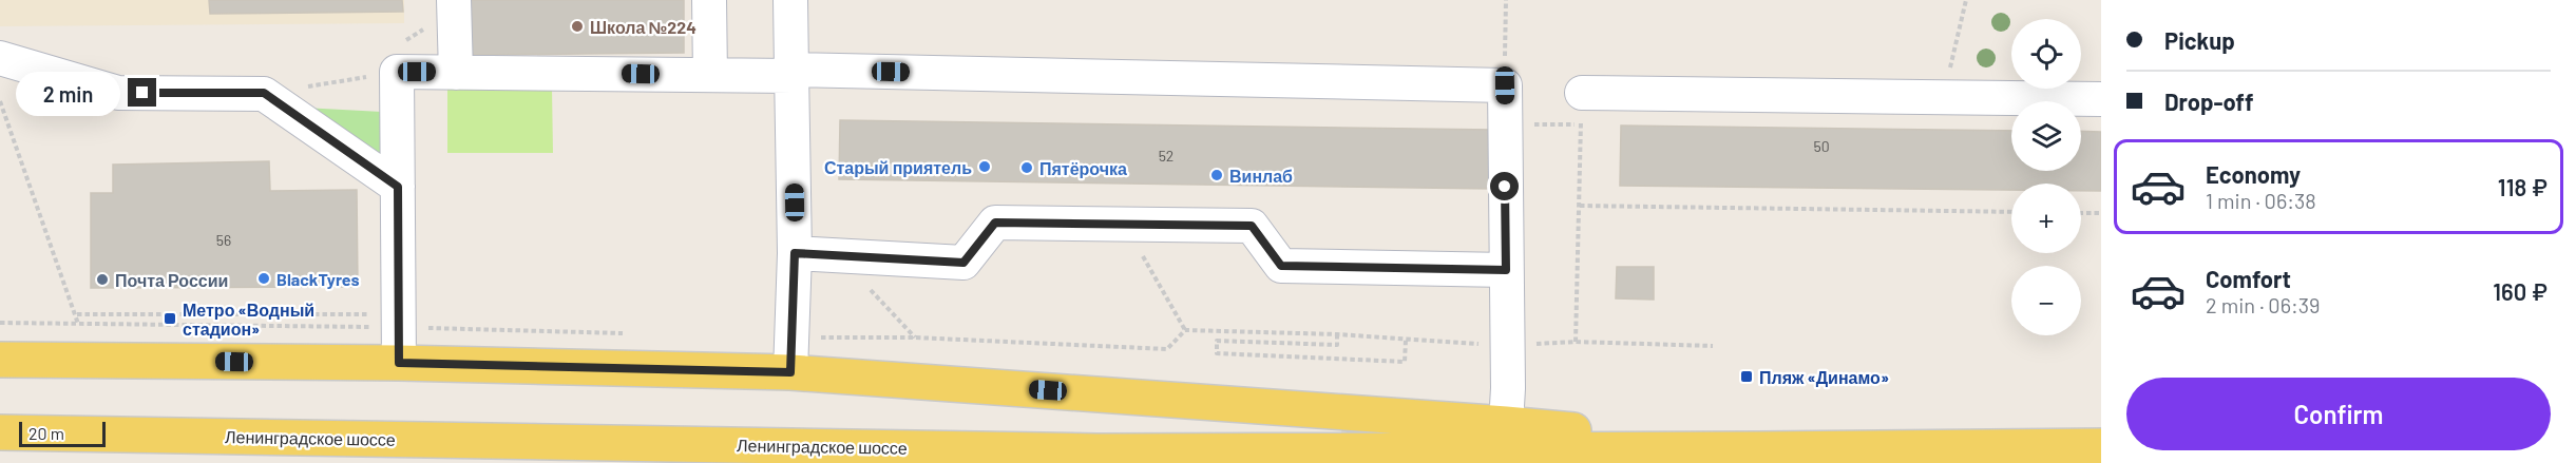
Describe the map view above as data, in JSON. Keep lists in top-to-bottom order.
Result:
{
  "streets": {
    "main road": ["Ленинградское шоссе"]
  },
  "places": {
    "other": [
      "Школа №224",
      "Старый приятель",
      "Пятёрочка",
      "Винлаб",
      "BlackTyres",
      "Почта России"
    ],
    "transit": ["Метро «Водный стадион»", "Пляж «Динамо»"]
  },
  "house_numbers": ["50", "52", "56"],
  "scale_bar": "20 m",
  "page": {
    "banner": ["Pickup", "Drop-off"],
    "map_buttons": ["+", "−"],
    "bubble": "2 min",
    "list": [
      {
        "name": "Economy",
        "note": "1 min · 06:38",
        "value": "118 ₽"
      },
      {
        "name": "Comfort",
        "note": "2 min · 06:39",
        "value": "160 ₽"
      }
    ],
    "buttons": "Confirm",
    "scale": "20 m"
  }
}
